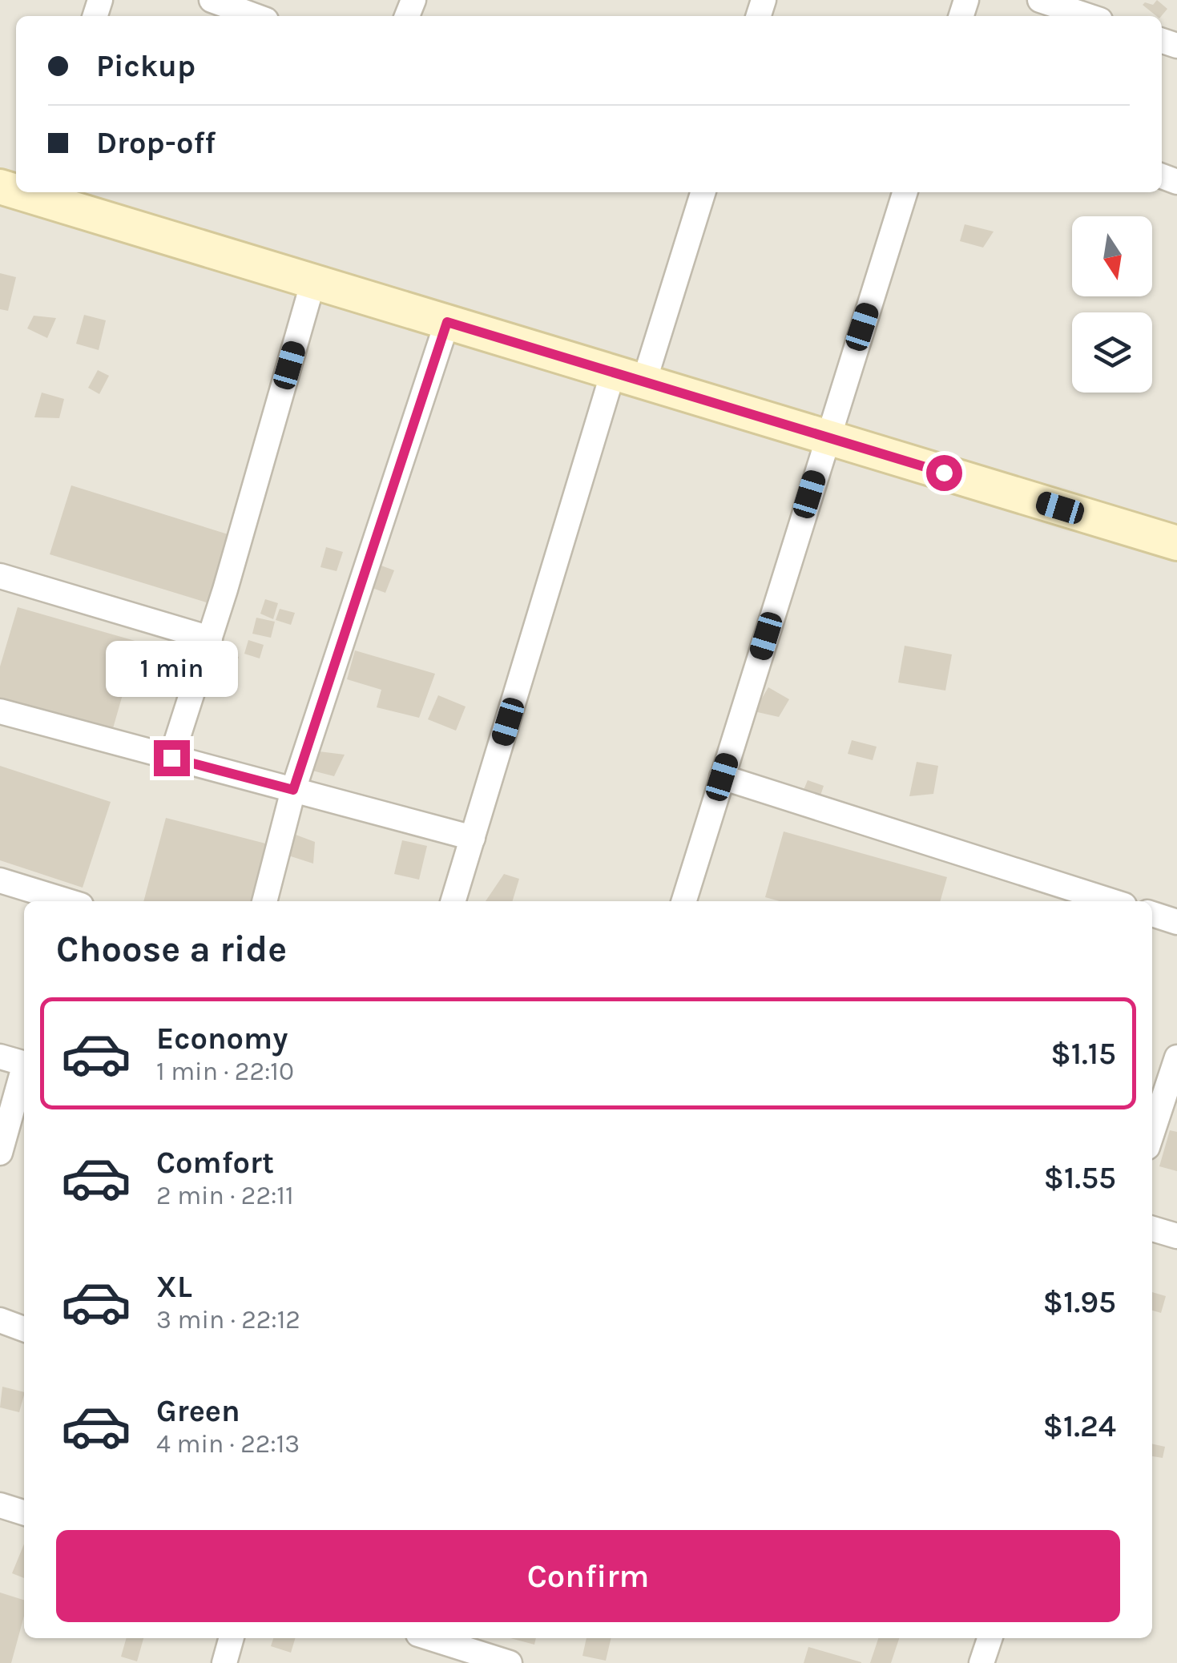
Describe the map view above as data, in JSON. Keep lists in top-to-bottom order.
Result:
{
  "north": "bottom",
  "page": {
    "banner": ["Pickup", "Drop-off"],
    "bubble": "1 min",
    "heading": "Choose a ride",
    "list": [
      {
        "name": "Economy",
        "note": "1 min · 22:10",
        "value": "$1.15"
      },
      {
        "name": "Comfort",
        "note": "2 min · 22:11",
        "value": "$1.55"
      },
      {
        "name": "XL",
        "note": "3 min · 22:12",
        "value": "$1.95"
      },
      {
        "name": "Green",
        "note": "4 min · 22:13",
        "value": "$1.24"
      }
    ],
    "buttons": "Confirm"
  }
}
